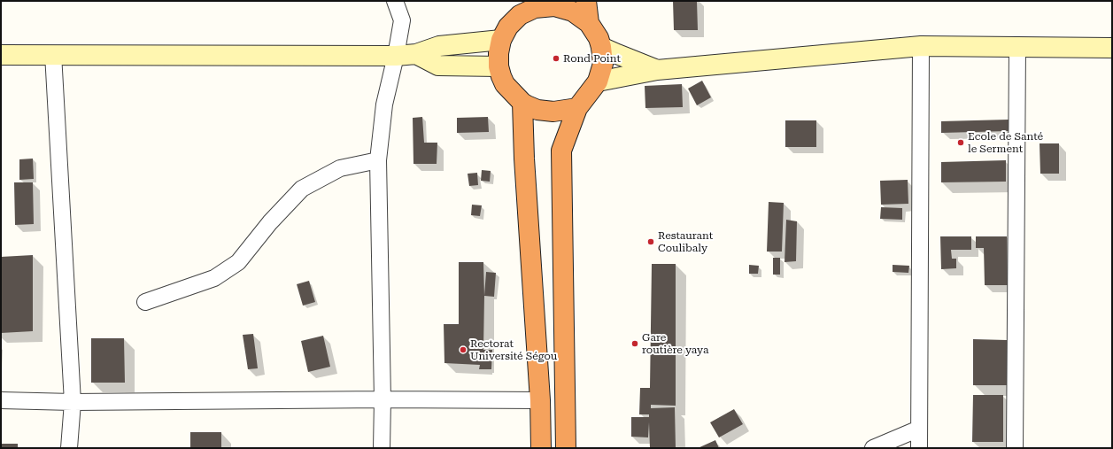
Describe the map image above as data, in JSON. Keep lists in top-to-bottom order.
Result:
{
  "places": [
    "Rond Point",
    "Ecole de Santé le Serment",
    "Restaurant Coulibaly",
    "Gare routière yaya",
    "Rectorat Université Ségou"
  ]
}
